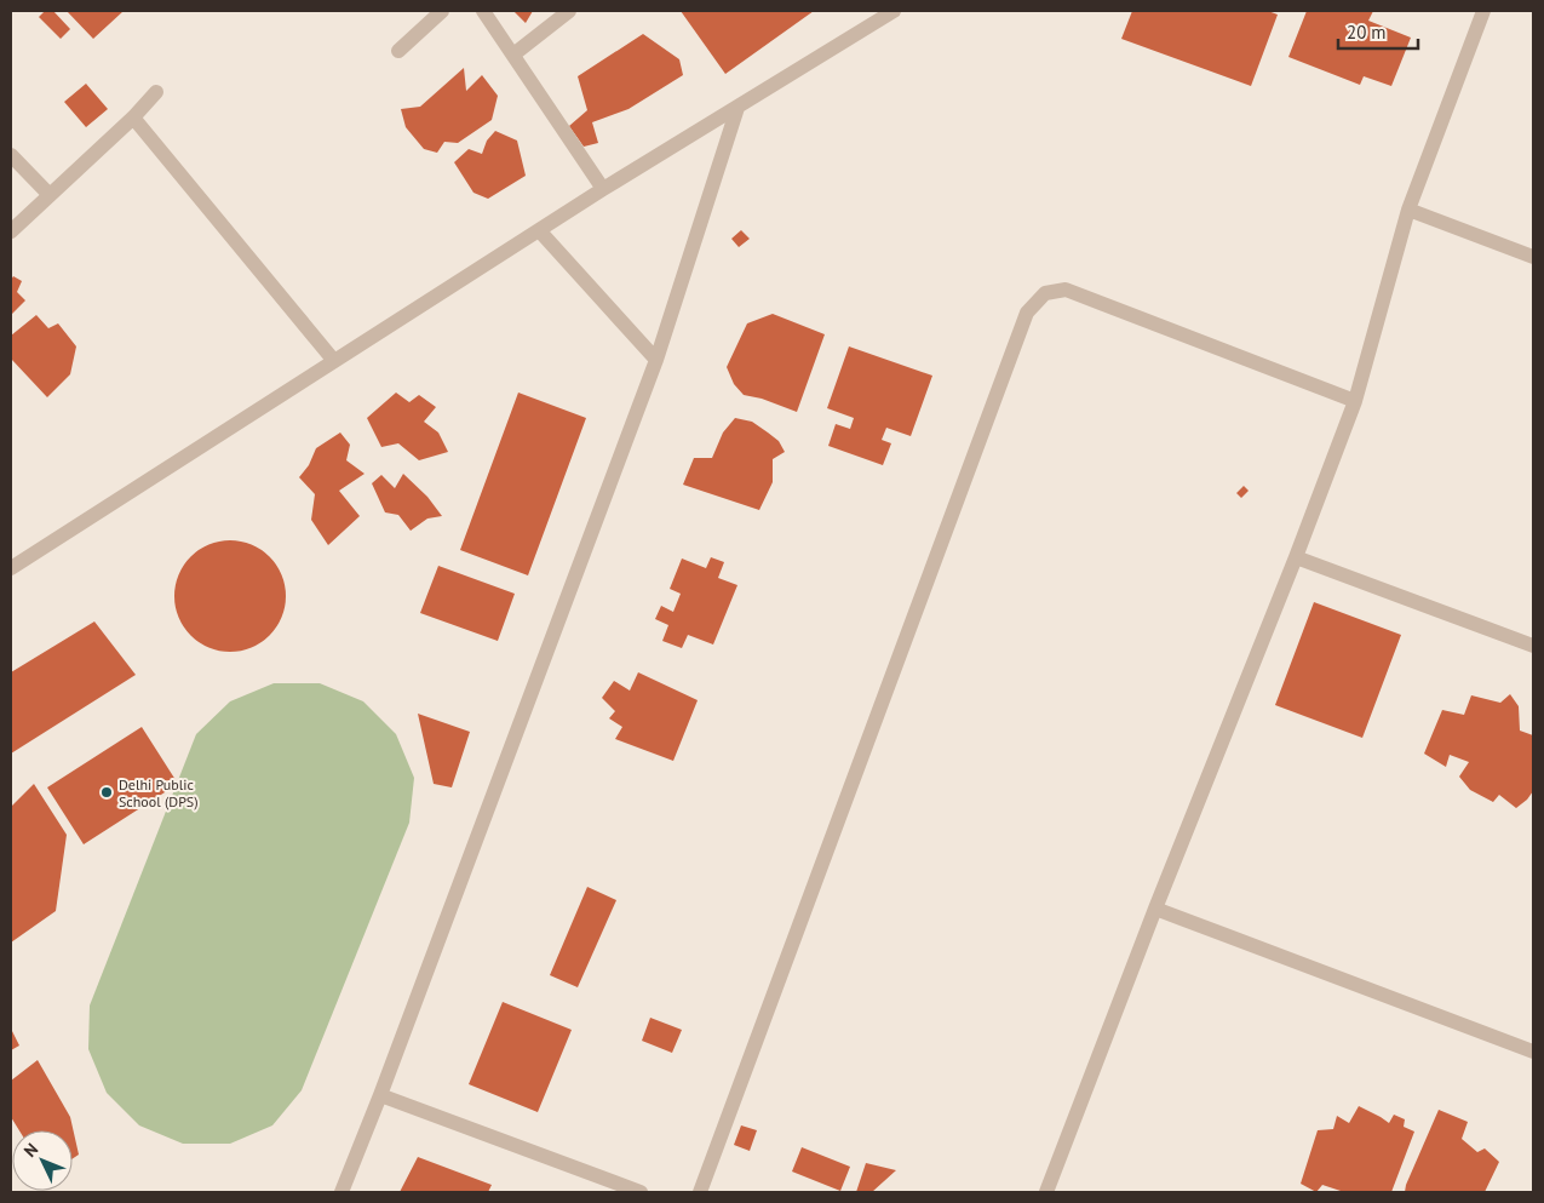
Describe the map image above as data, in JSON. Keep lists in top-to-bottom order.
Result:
{
  "places": ["Delhi Public School (DPS)"],
  "scale_bar": "20 m",
  "north": "top left"
}
